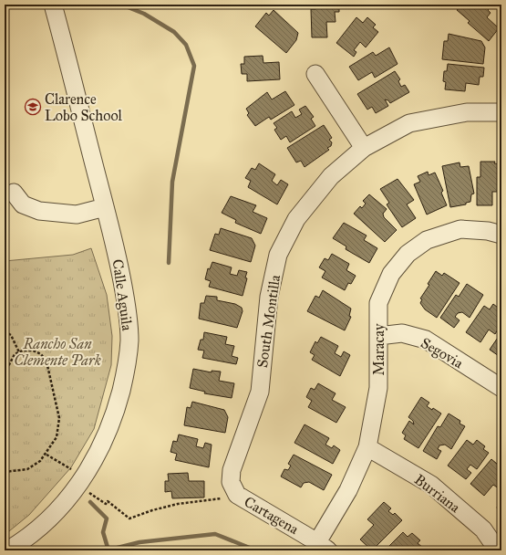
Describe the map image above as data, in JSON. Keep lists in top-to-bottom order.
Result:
{
  "streets": {
    "street": [
      "Calle Aguila",
      "South Montilla",
      "Maracay",
      "Segovia",
      "Burriana",
      "Cartagena"
    ]
  },
  "crossings": [
    ["South Montilla", "Cartagena"],
    ["Maracay", "Segovia"],
    ["Maracay", "Burriana"],
    ["Maracay", "Cartagena"]
  ],
  "parks": ["Rancho San Clemente Park"],
  "places": {
    "school or university": ["Clarence Lobo School"]
  }
}
